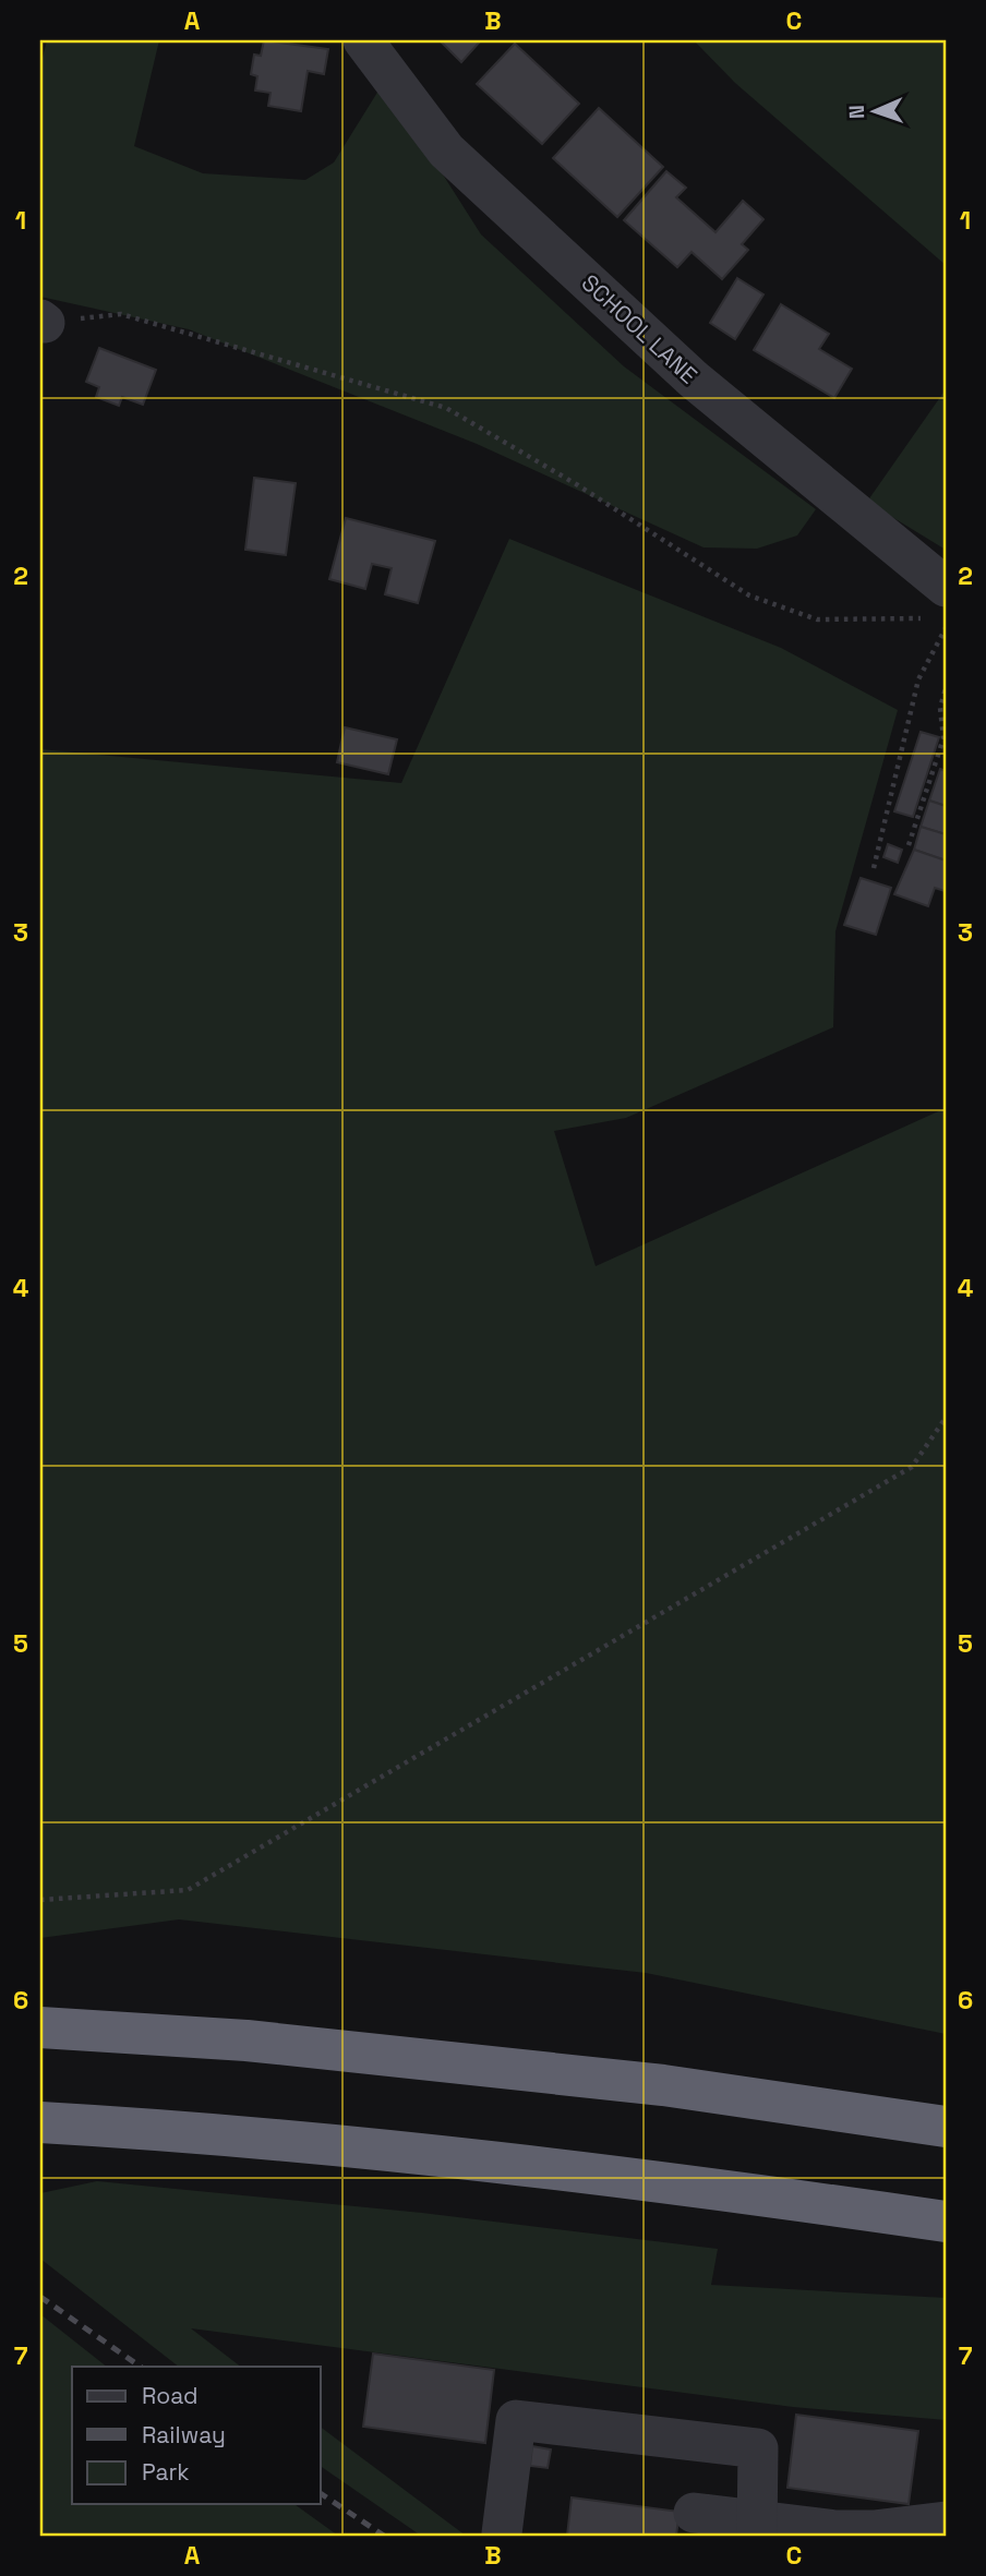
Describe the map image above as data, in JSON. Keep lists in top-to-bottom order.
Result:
{
  "streets": {
    "street": ["SCHOOL LANE"]
  },
  "legend": ["Road", "Railway", "Park"],
  "north": "left",
  "grid": {
    "columns": ["A", "B", "C"],
    "rows": [
      "1",
      "2",
      "3",
      "4",
      "5",
      "6",
      "7"
    ]
  }
}
